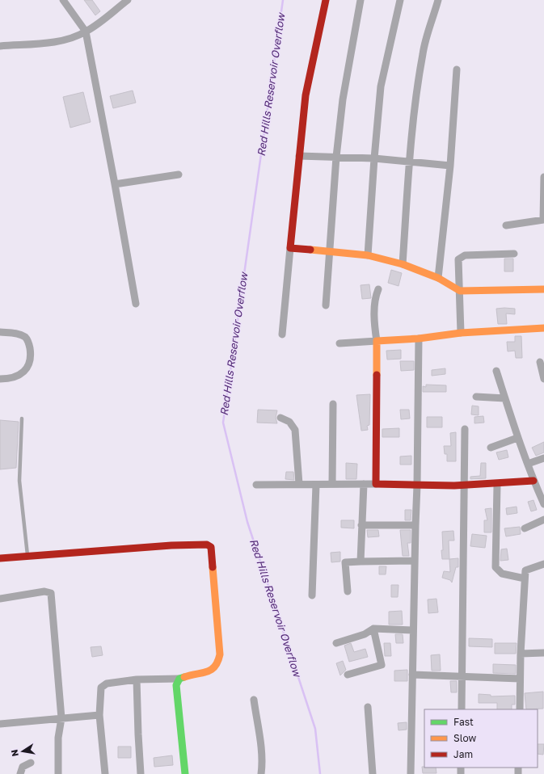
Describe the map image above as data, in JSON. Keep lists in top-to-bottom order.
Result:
{
  "water": ["Red Hills Reservoir Overflow"],
  "legend": ["Fast", "Slow", "Jam"],
  "north": "left"
}
